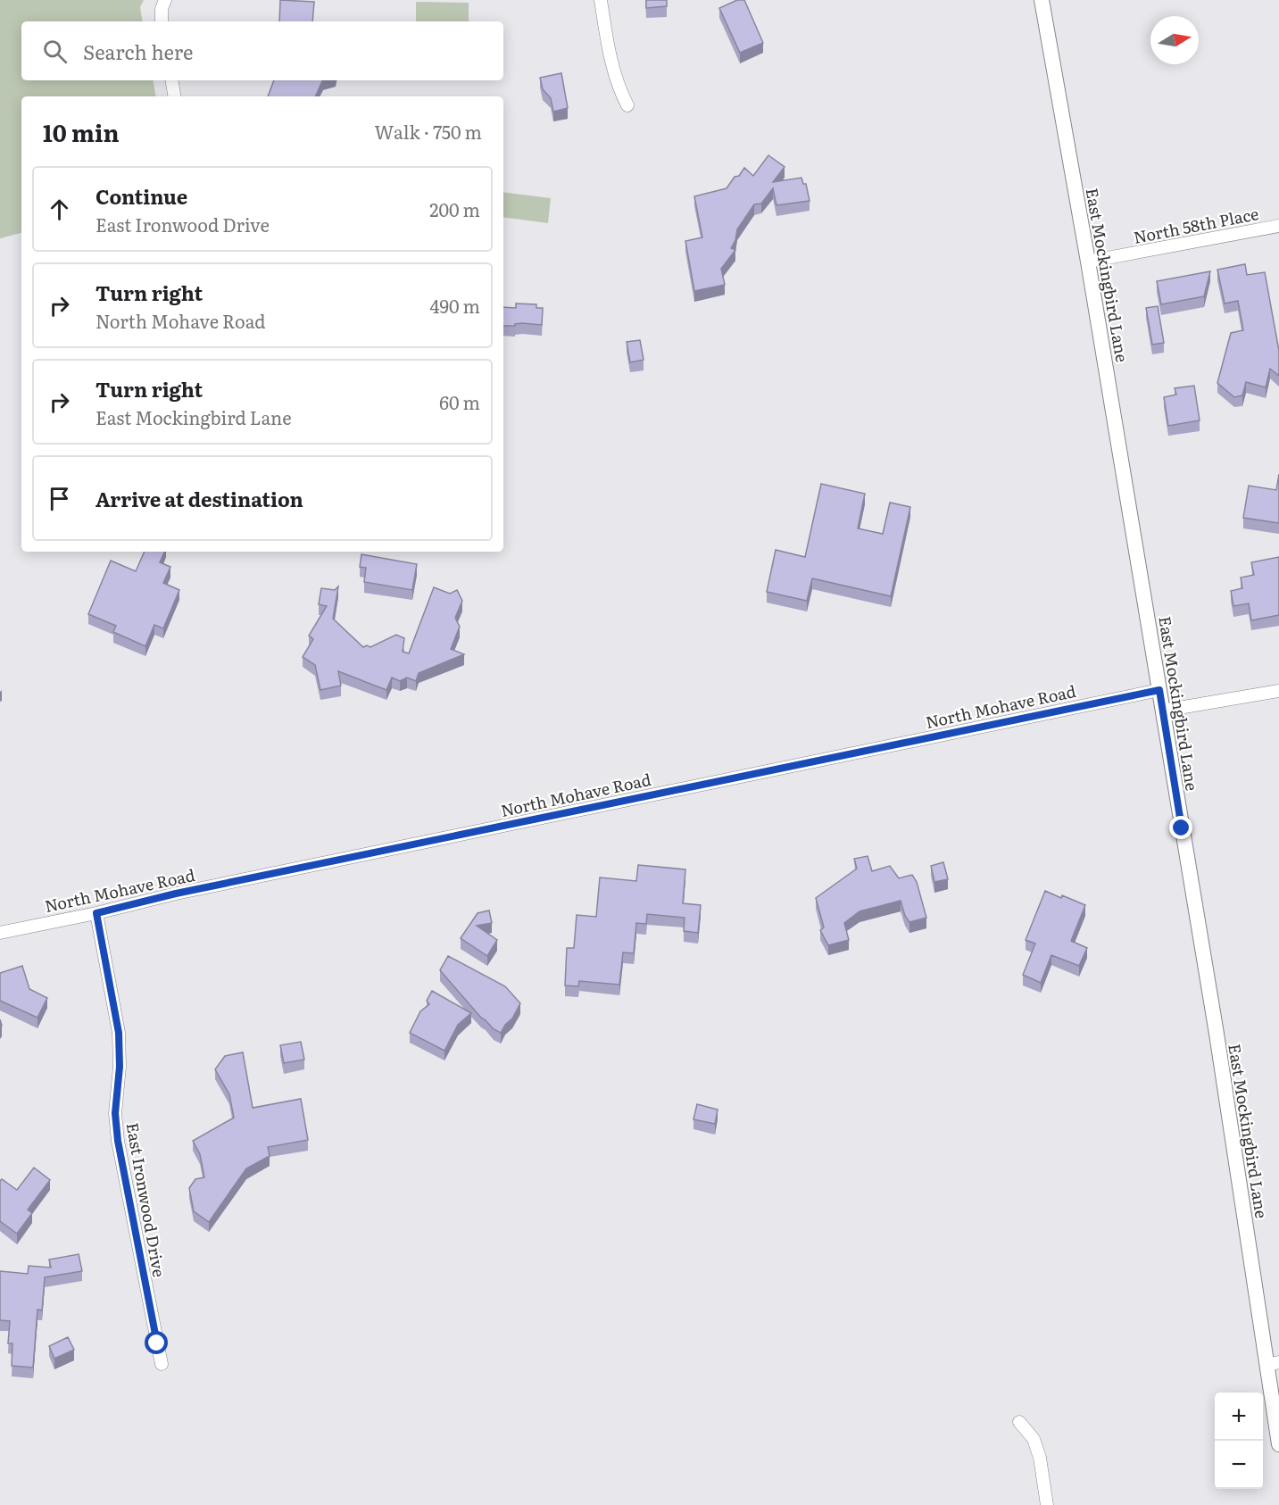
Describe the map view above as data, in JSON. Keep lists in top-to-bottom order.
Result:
{
  "streets": {
    "street": [
      "North 58th Place",
      "East Mockingbird Lane",
      "North Mohave Road",
      "East Ironwood Drive"
    ]
  },
  "crossings": [
    ["North 58th Place", "East Mockingbird Lane"],
    ["East Mockingbird Lane", "North Mohave Road"],
    ["North Mohave Road", "East Ironwood Drive"]
  ],
  "north": "right",
  "page": {
    "search": "Search here",
    "heading": ["10 min", "Walk · 750 m"],
    "list": [
      ["Continue", "East Ironwood Drive", "200 m"],
      ["Turn right", "North Mohave Road", "490 m"],
      ["Turn right", "East Mockingbird Lane", "60 m"],
      "Arrive at destination"
    ],
    "map_buttons": ["+", "−"]
  }
}
